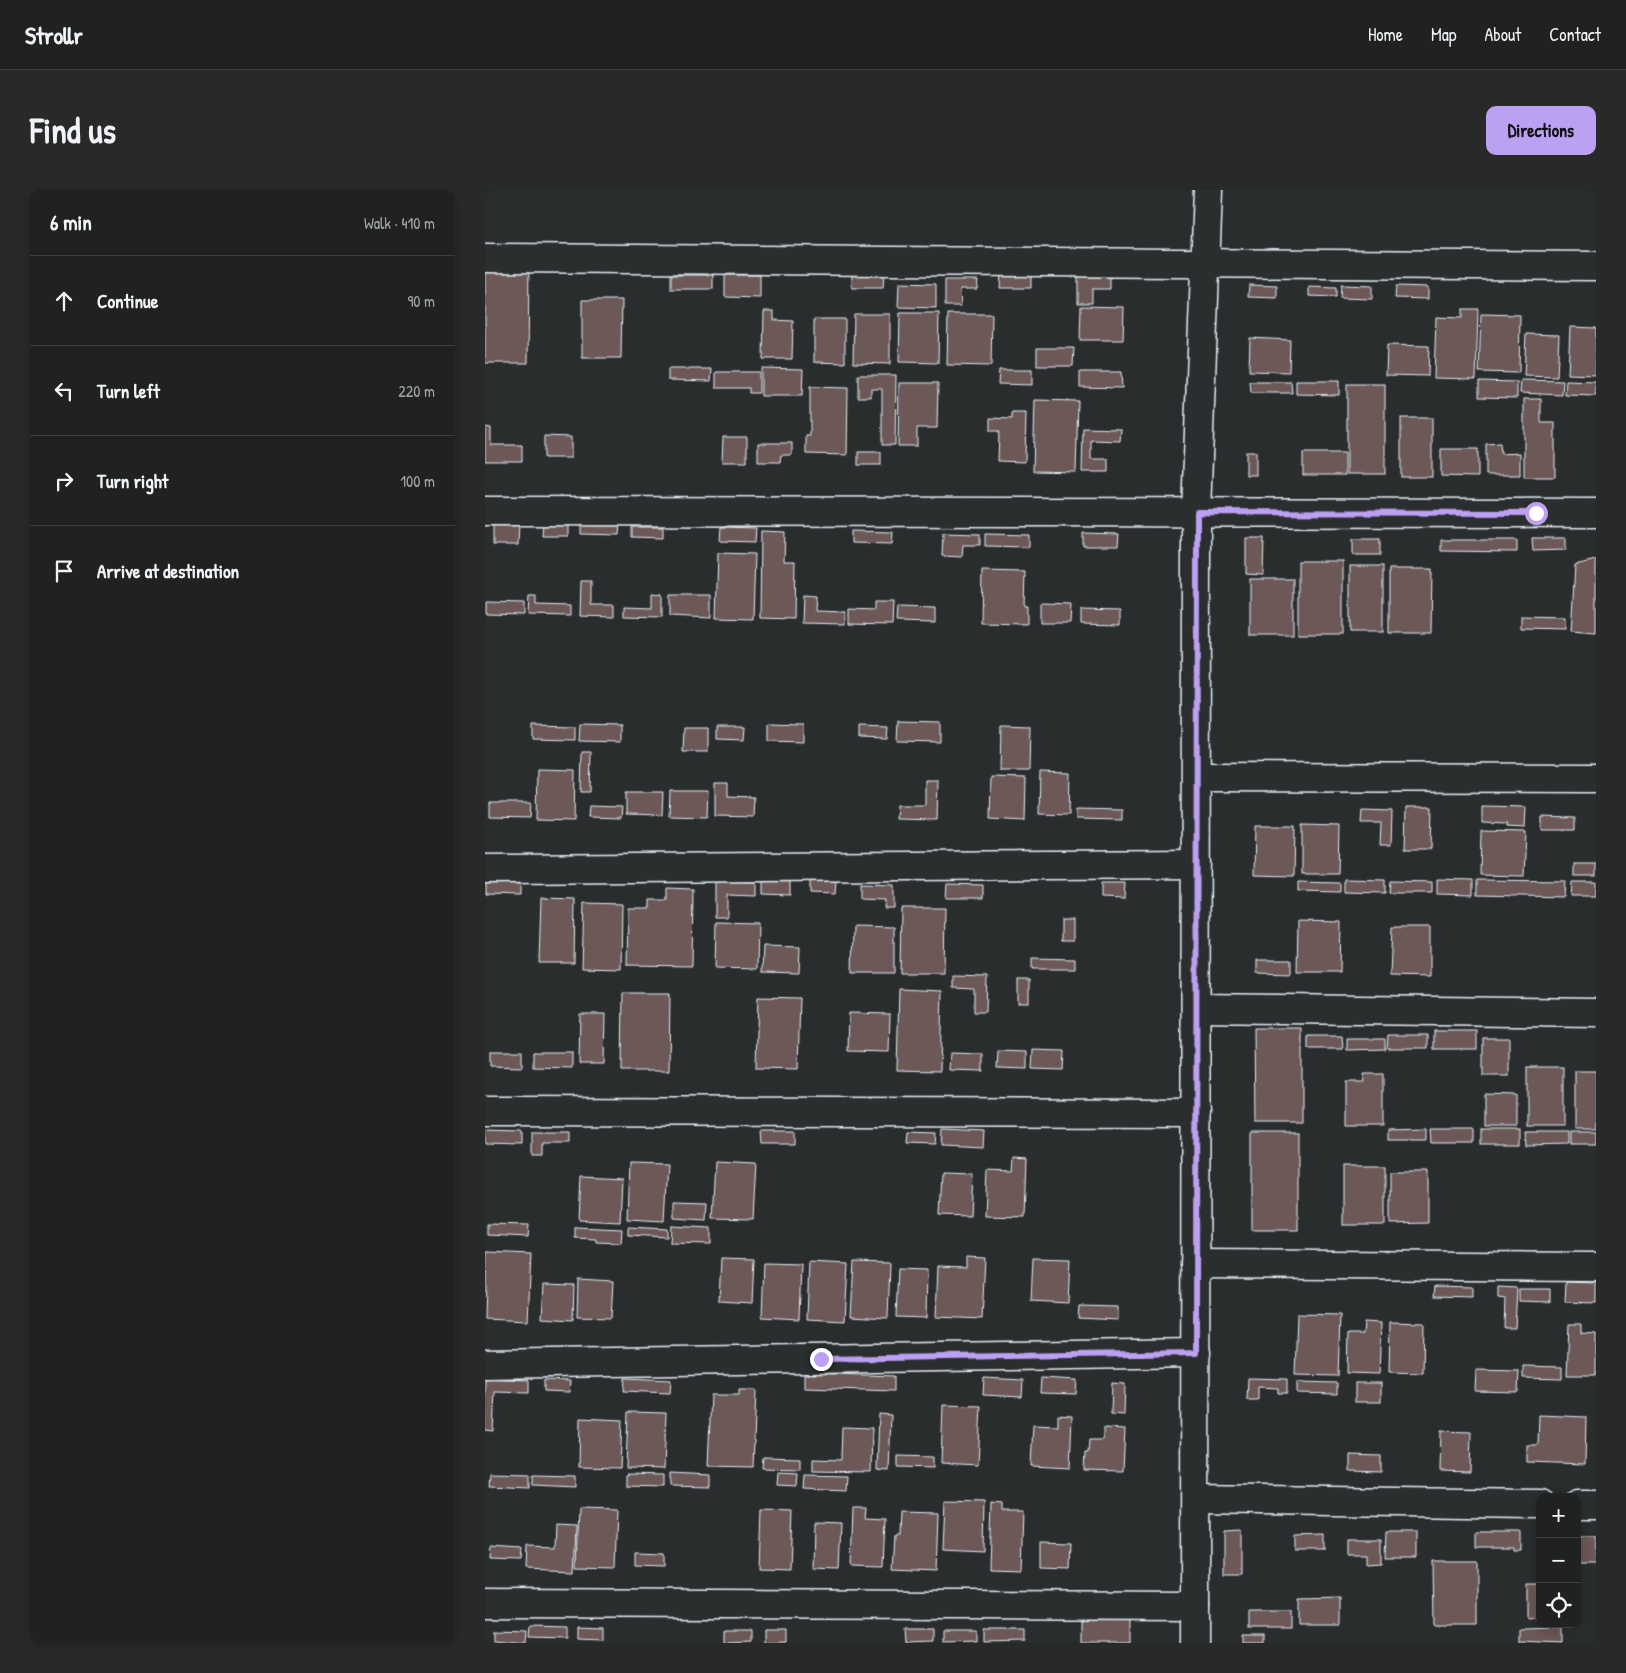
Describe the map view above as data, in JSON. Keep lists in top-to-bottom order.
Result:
{
  "page": {
    "header": "Strollr",
    "nav": [
      "Home",
      "Map",
      "About",
      "Contact"
    ],
    "buttons": "Directions",
    "title": "Find us",
    "heading": ["6 min", "Walk · 410 m"],
    "list": [
      ["Continue", "90 m"],
      ["Turn left", "220 m"],
      ["Turn right", "100 m"],
      "Arrive at destination"
    ],
    "map_buttons": ["+", "−"]
  }
}
